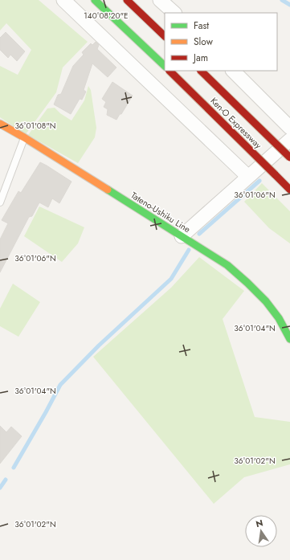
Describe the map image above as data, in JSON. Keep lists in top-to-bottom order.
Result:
{
  "streets": {
    "main road": ["Ken-O Expressway", "Tateno-Ushiku Line"]
  },
  "legend": ["Fast", "Slow", "Jam"],
  "north": "top",
  "coordinates": [
    "140°08'20\"E",
    "36°01'08\"N",
    "36°01'06\"N",
    "36°01'04\"N",
    "36°01'02\"N"
  ]
}
